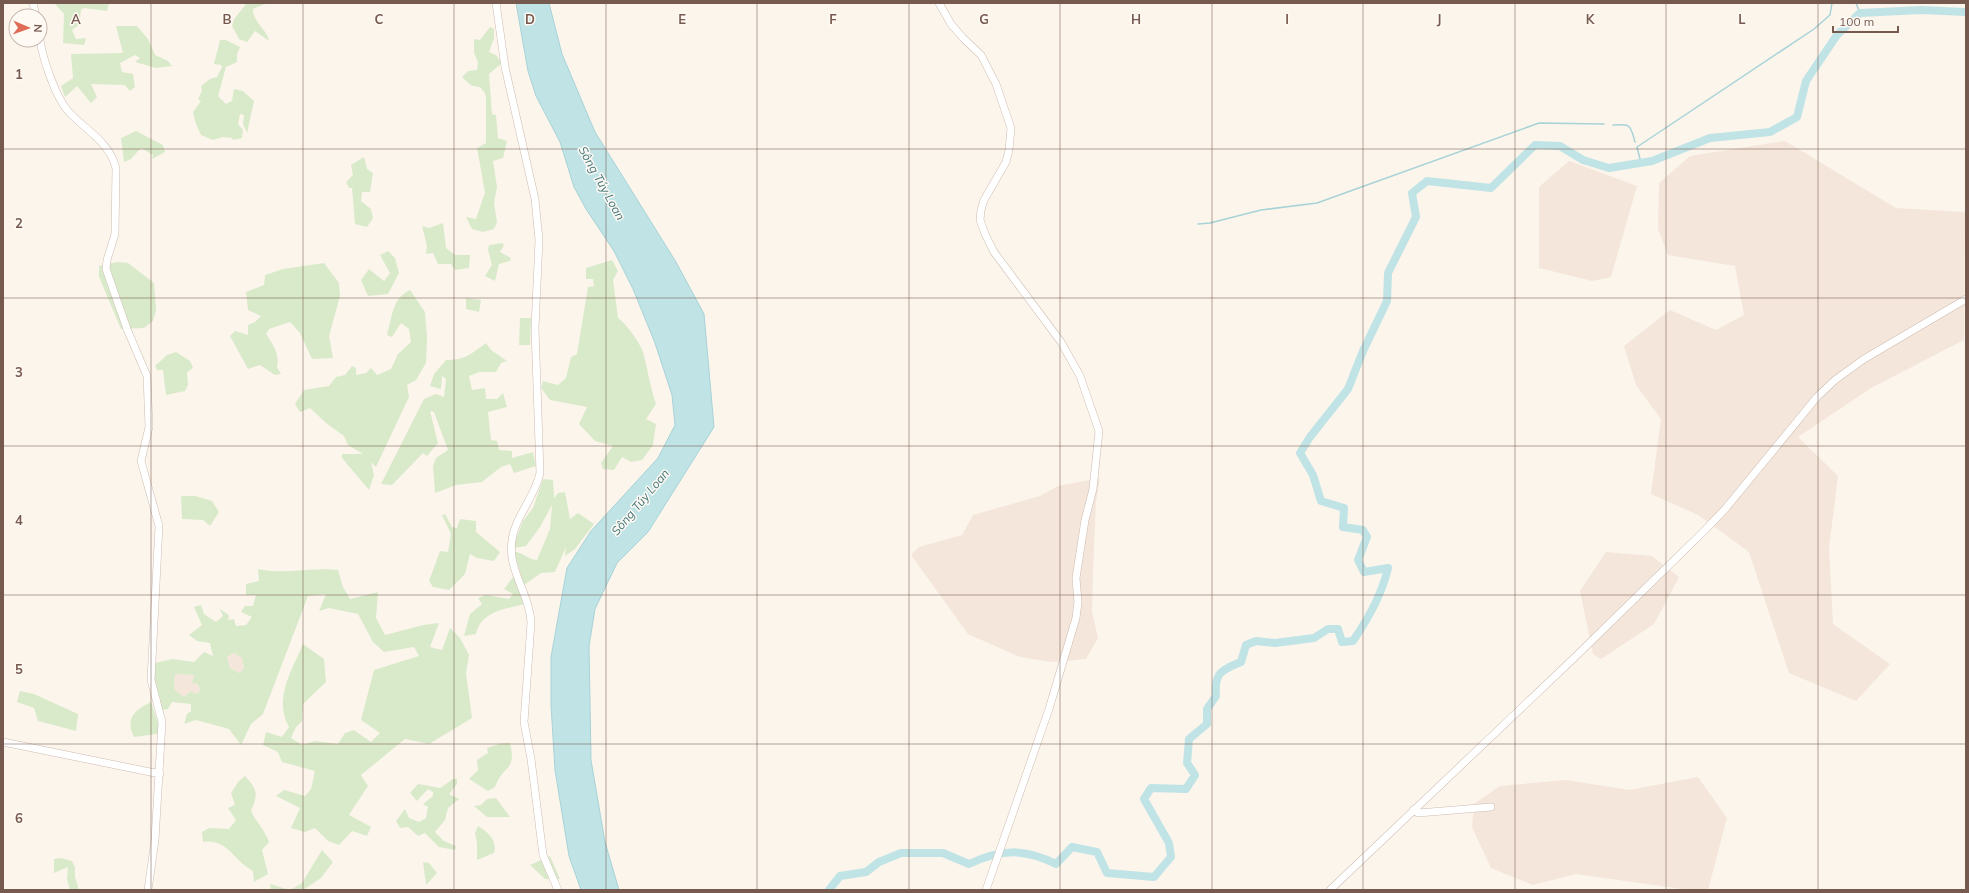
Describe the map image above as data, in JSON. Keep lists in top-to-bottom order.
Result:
{
  "water": ["Sông Túy Loan"],
  "scale_bar": "100 m",
  "north": "right",
  "grid": {
    "columns": [
      "A",
      "B",
      "C",
      "D",
      "E",
      "F",
      "G",
      "H",
      "I",
      "J",
      "K",
      "L"
    ],
    "rows": [
      "1",
      "2",
      "3",
      "4",
      "5",
      "6"
    ]
  }
}
